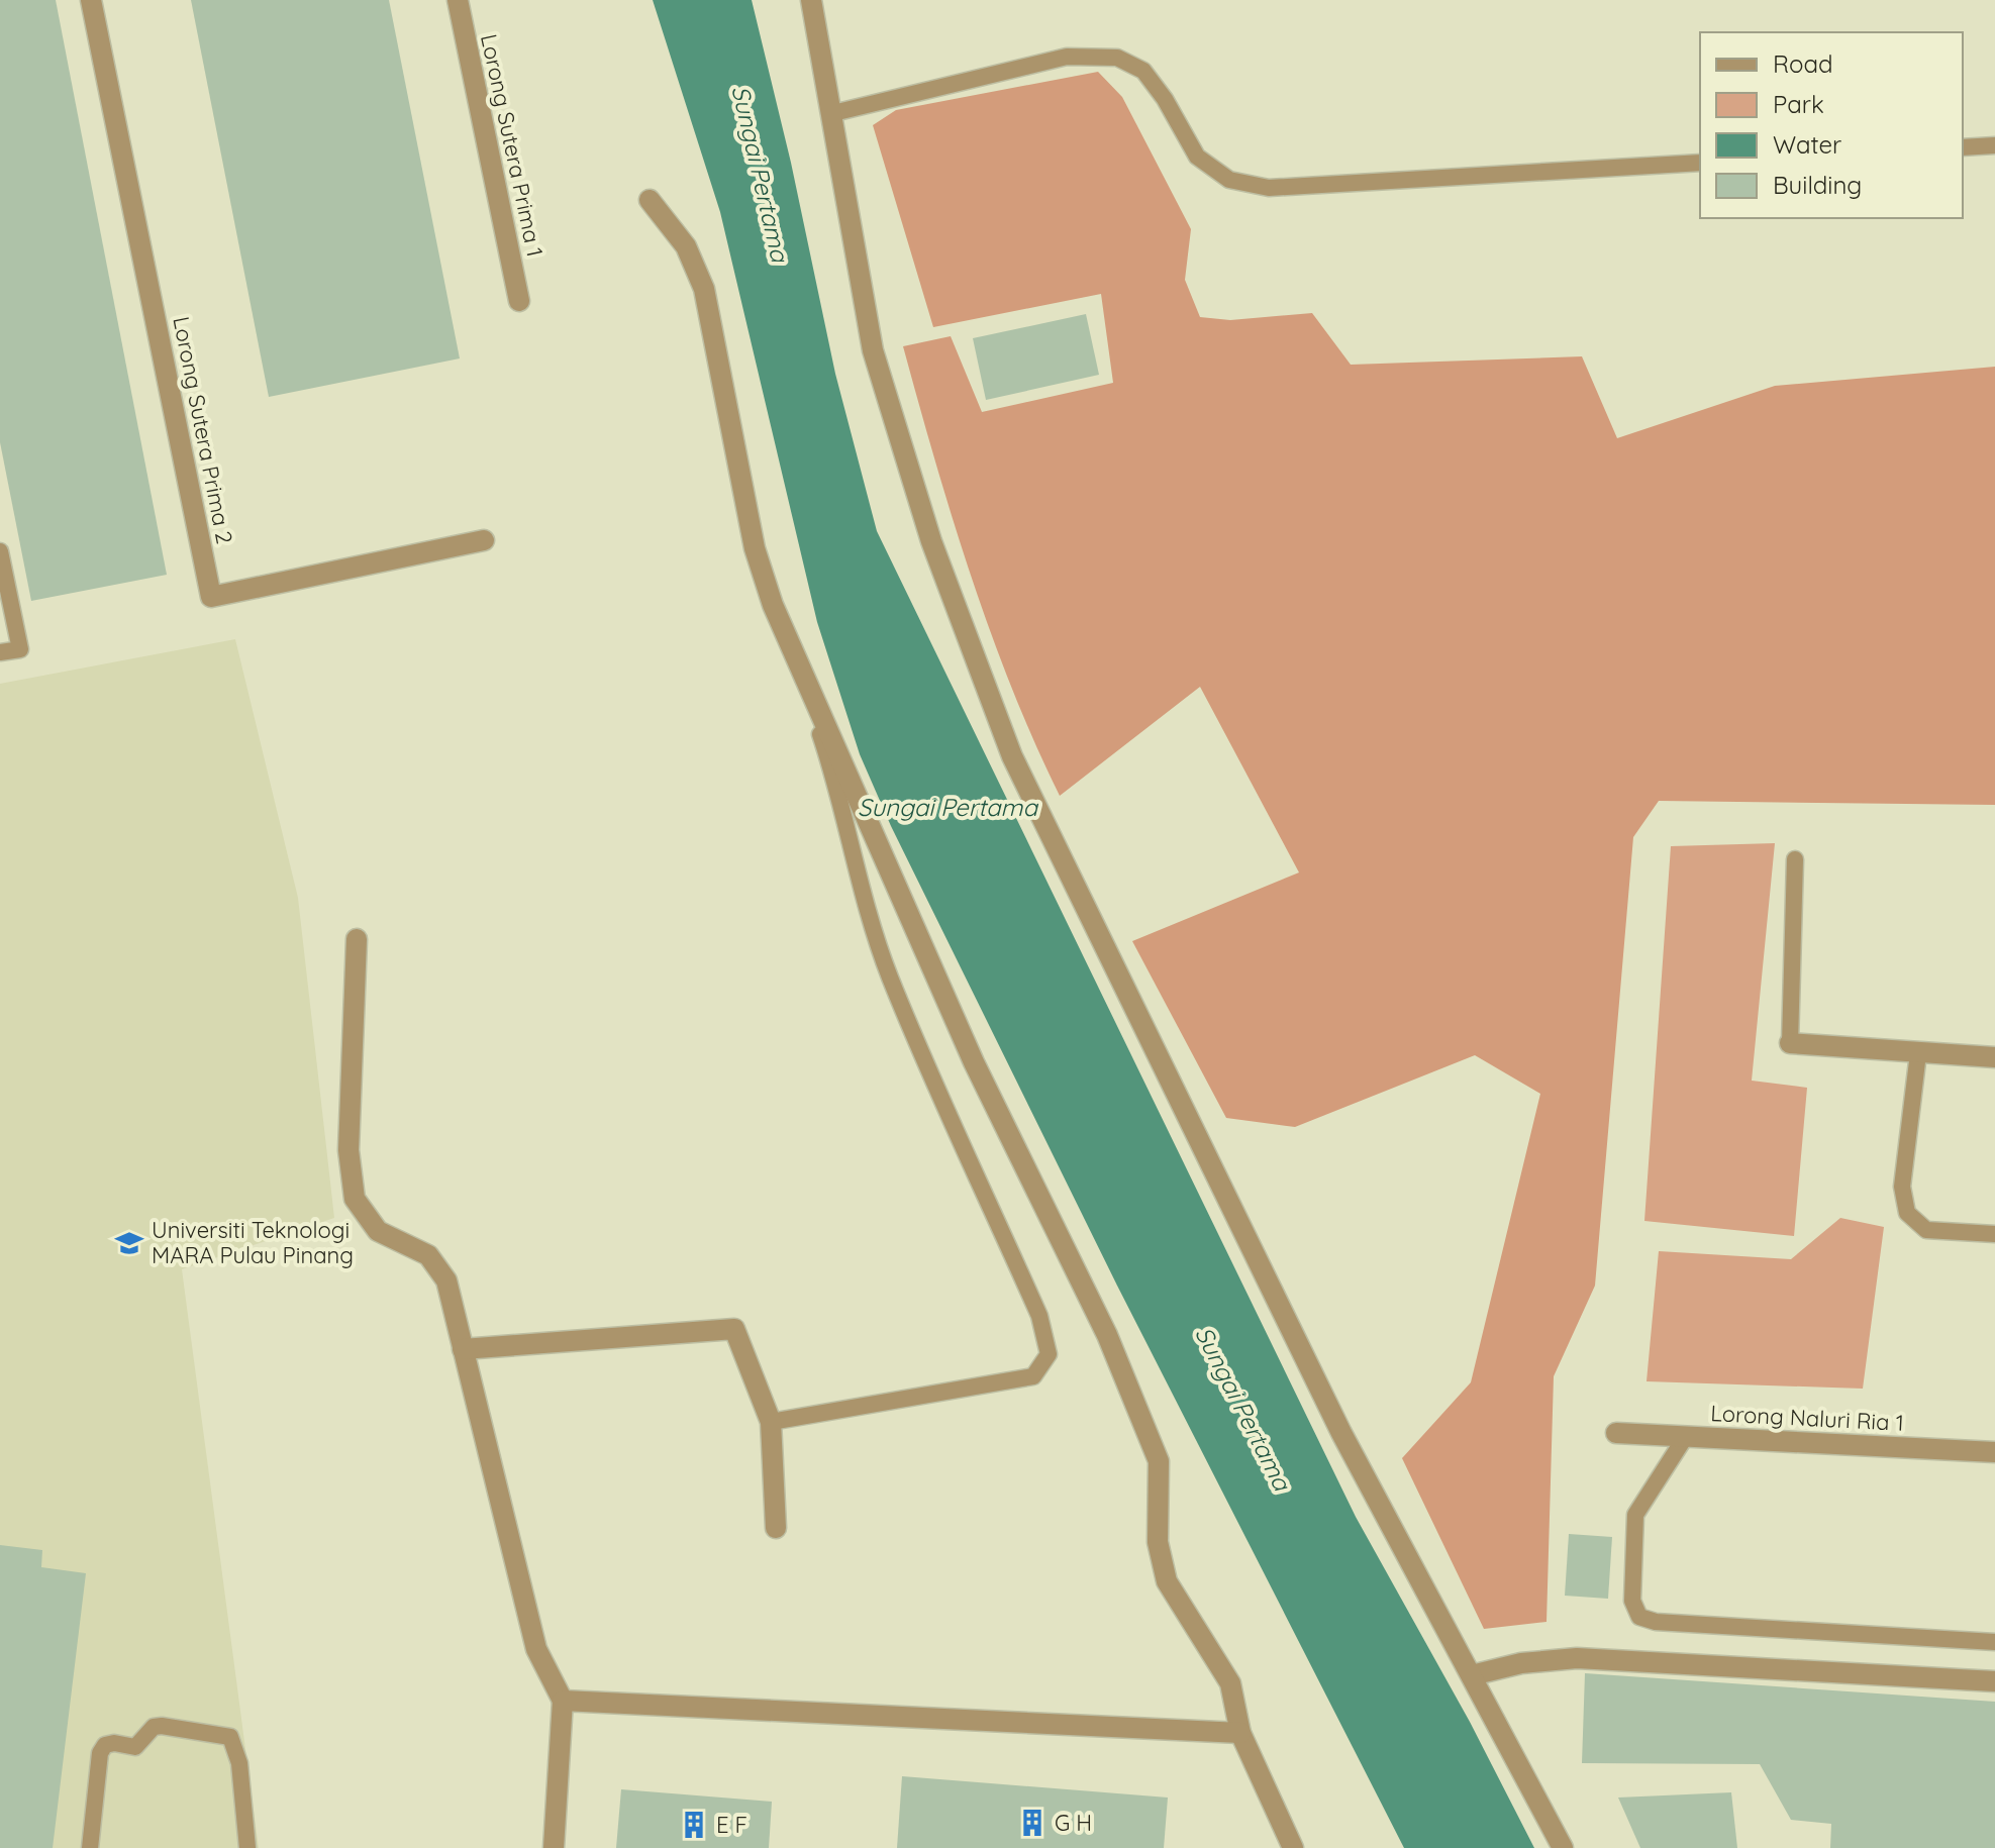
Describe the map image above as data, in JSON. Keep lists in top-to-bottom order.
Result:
{
  "streets": {
    "street": ["Lorong Sutera Prima 1", "Lorong Sutera Prima 2", "Lorong Naluri Ria 1"]
  },
  "water": ["Sungai Pertama"],
  "places": {
    "school or university": ["Universiti Teknologi MARA Pulau Pinang"],
    "building": ["G H", "E F"]
  },
  "legend": [
    "Road",
    "Park",
    "Water",
    "Building"
  ]
}
